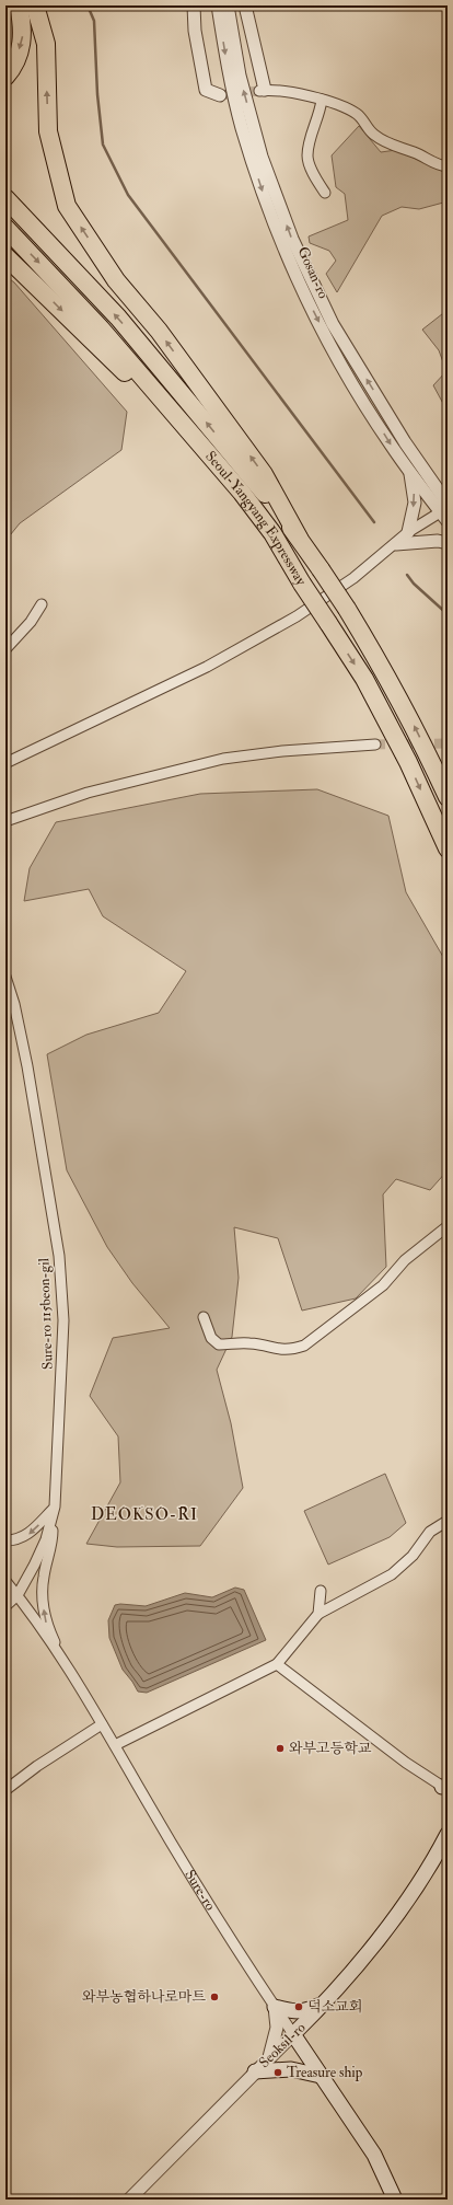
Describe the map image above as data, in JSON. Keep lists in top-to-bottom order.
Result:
{
  "streets": {
    "highway": ["Seoul-Yangyang Expressway"],
    "main road": ["Sure-ro", "Seoksil-ro"],
    "street": ["Gosan-ro", "Sure-ro 115beon-gil"]
  },
  "crossings": [
    ["Sure-ro 115beon-gil", "Sure-ro"],
    ["Sure-ro", "Seoksil-ro"]
  ],
  "districts": ["DEOKSO-RI"],
  "places": [
    "와부고등학교",
    "와부농협하나로마트",
    "덕소교회",
    "Treasure ship"
  ]
}
